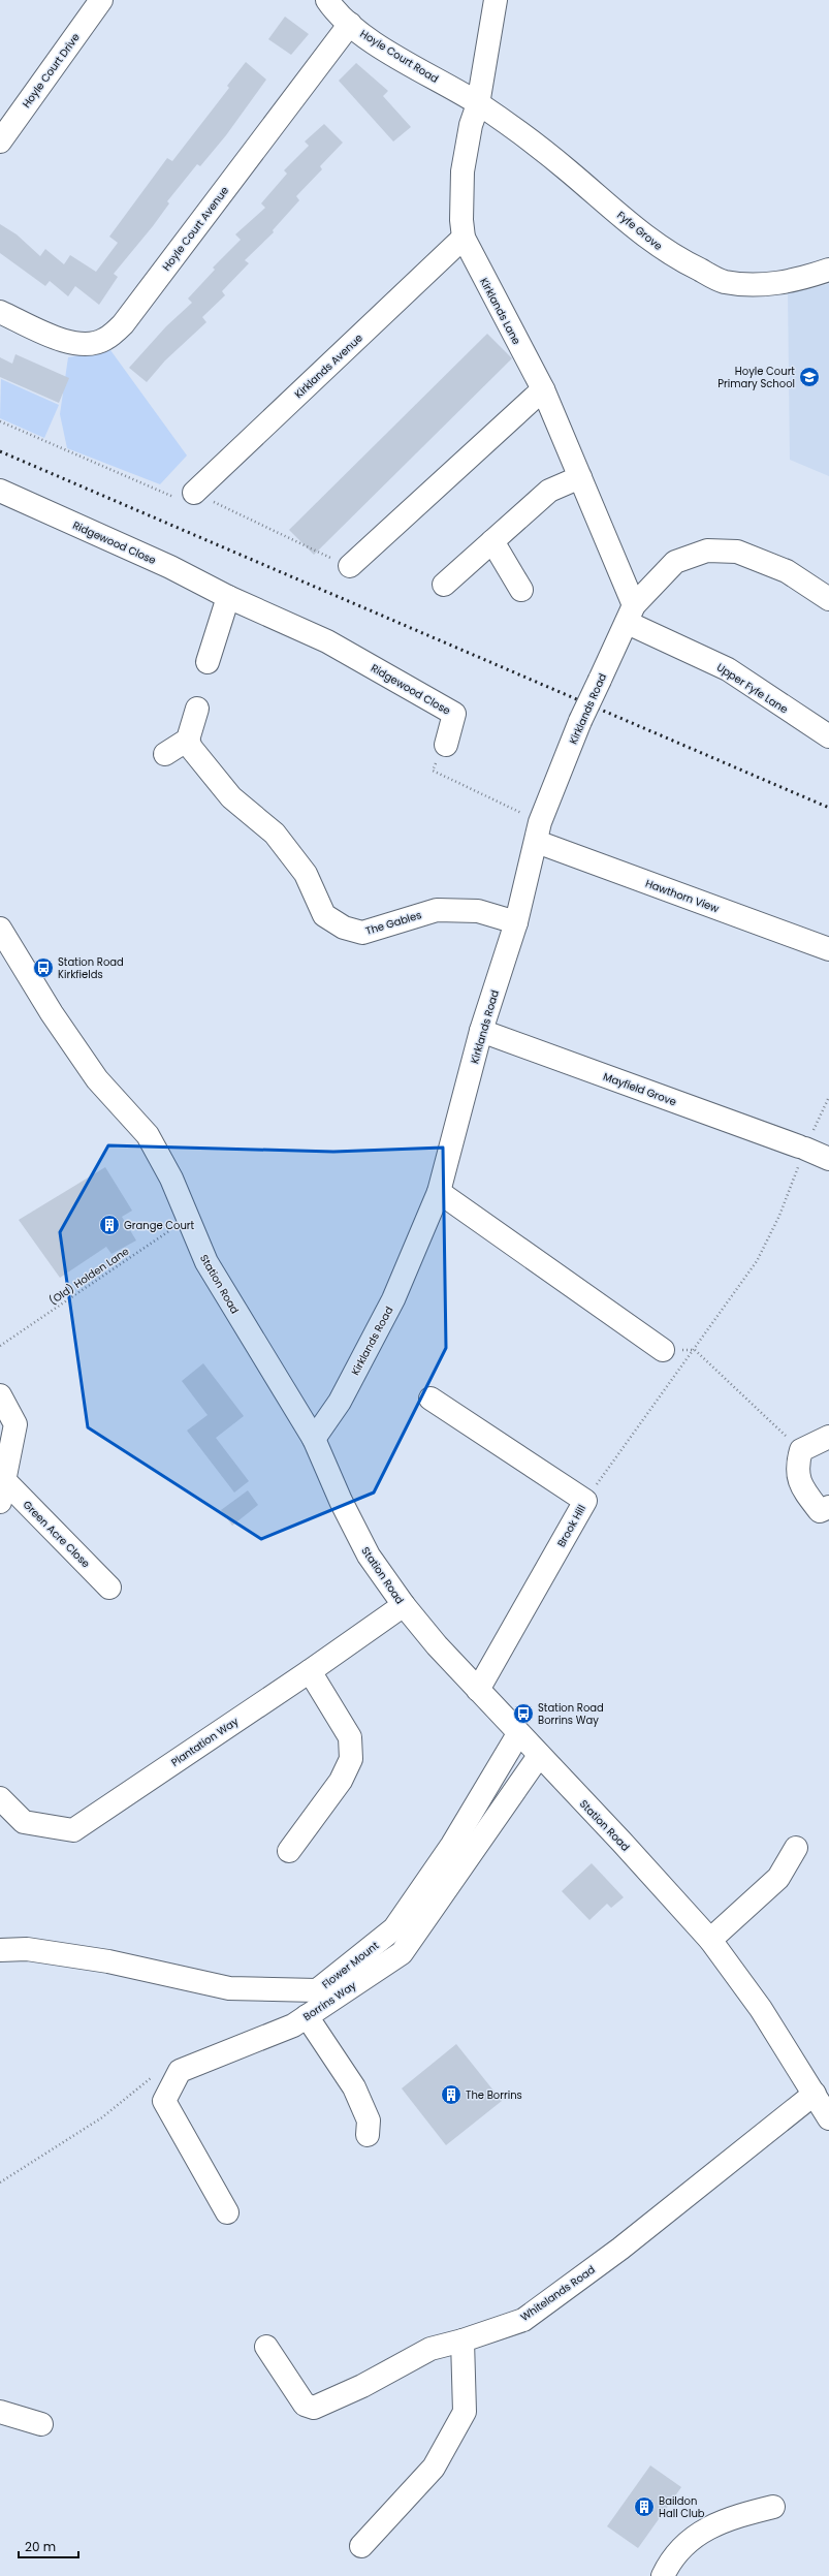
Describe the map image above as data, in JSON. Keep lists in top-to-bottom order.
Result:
{
  "streets": {
    "street": [
      "Hoyle Court Road",
      "Hoyle Court Drive",
      "Hoyle Court Avenue",
      "Fyfe Grove",
      "Kirklands Lane",
      "Kirklands Avenue",
      "Ridgewood Close",
      "Upper Fyfe Lane",
      "Kirklands Road",
      "Hawthorn View",
      "The Gables",
      "Mayfield Grove",
      "Station Road",
      "Brook Hill",
      "Green Acre Close",
      "Plantation Way",
      "Flower Mount",
      "Borrins Way",
      "Whitelands Road"
    ],
    "path": ["(Old) Holden Lane"]
  },
  "crossings": [
    ["Hoyle Court Road", "Hoyle Court Avenue"],
    ["Hoyle Court Road", "Fyfe Grove"],
    ["Hoyle Court Road", "Kirklands Lane"],
    ["Fyfe Grove", "Kirklands Lane"],
    ["Kirklands Lane", "Kirklands Avenue"],
    ["Kirklands Lane", "Upper Fyfe Lane"],
    ["Kirklands Lane", "Kirklands Road"],
    ["Upper Fyfe Lane", "Kirklands Road"],
    ["Kirklands Road", "Hawthorn View"],
    ["Kirklands Road", "The Gables"],
    ["Kirklands Road", "Mayfield Grove"],
    ["Kirklands Road", "Station Road"],
    ["(Old) Holden Lane", "Station Road"],
    ["Station Road", "Brook Hill"],
    ["Station Road", "Plantation Way"],
    ["Station Road", "Flower Mount"],
    ["Station Road", "Borrins Way"],
    ["Station Road", "Whitelands Road"]
  ],
  "places": {
    "school or university": ["Hoyle Court Primary School"],
    "bus stop": ["Station Road Kirkfields", "Station Road Borrins Way"],
    "building": ["Grange Court", "The Borrins", "Baildon Hall Club"]
  },
  "scale_bar": "20 m"
}
